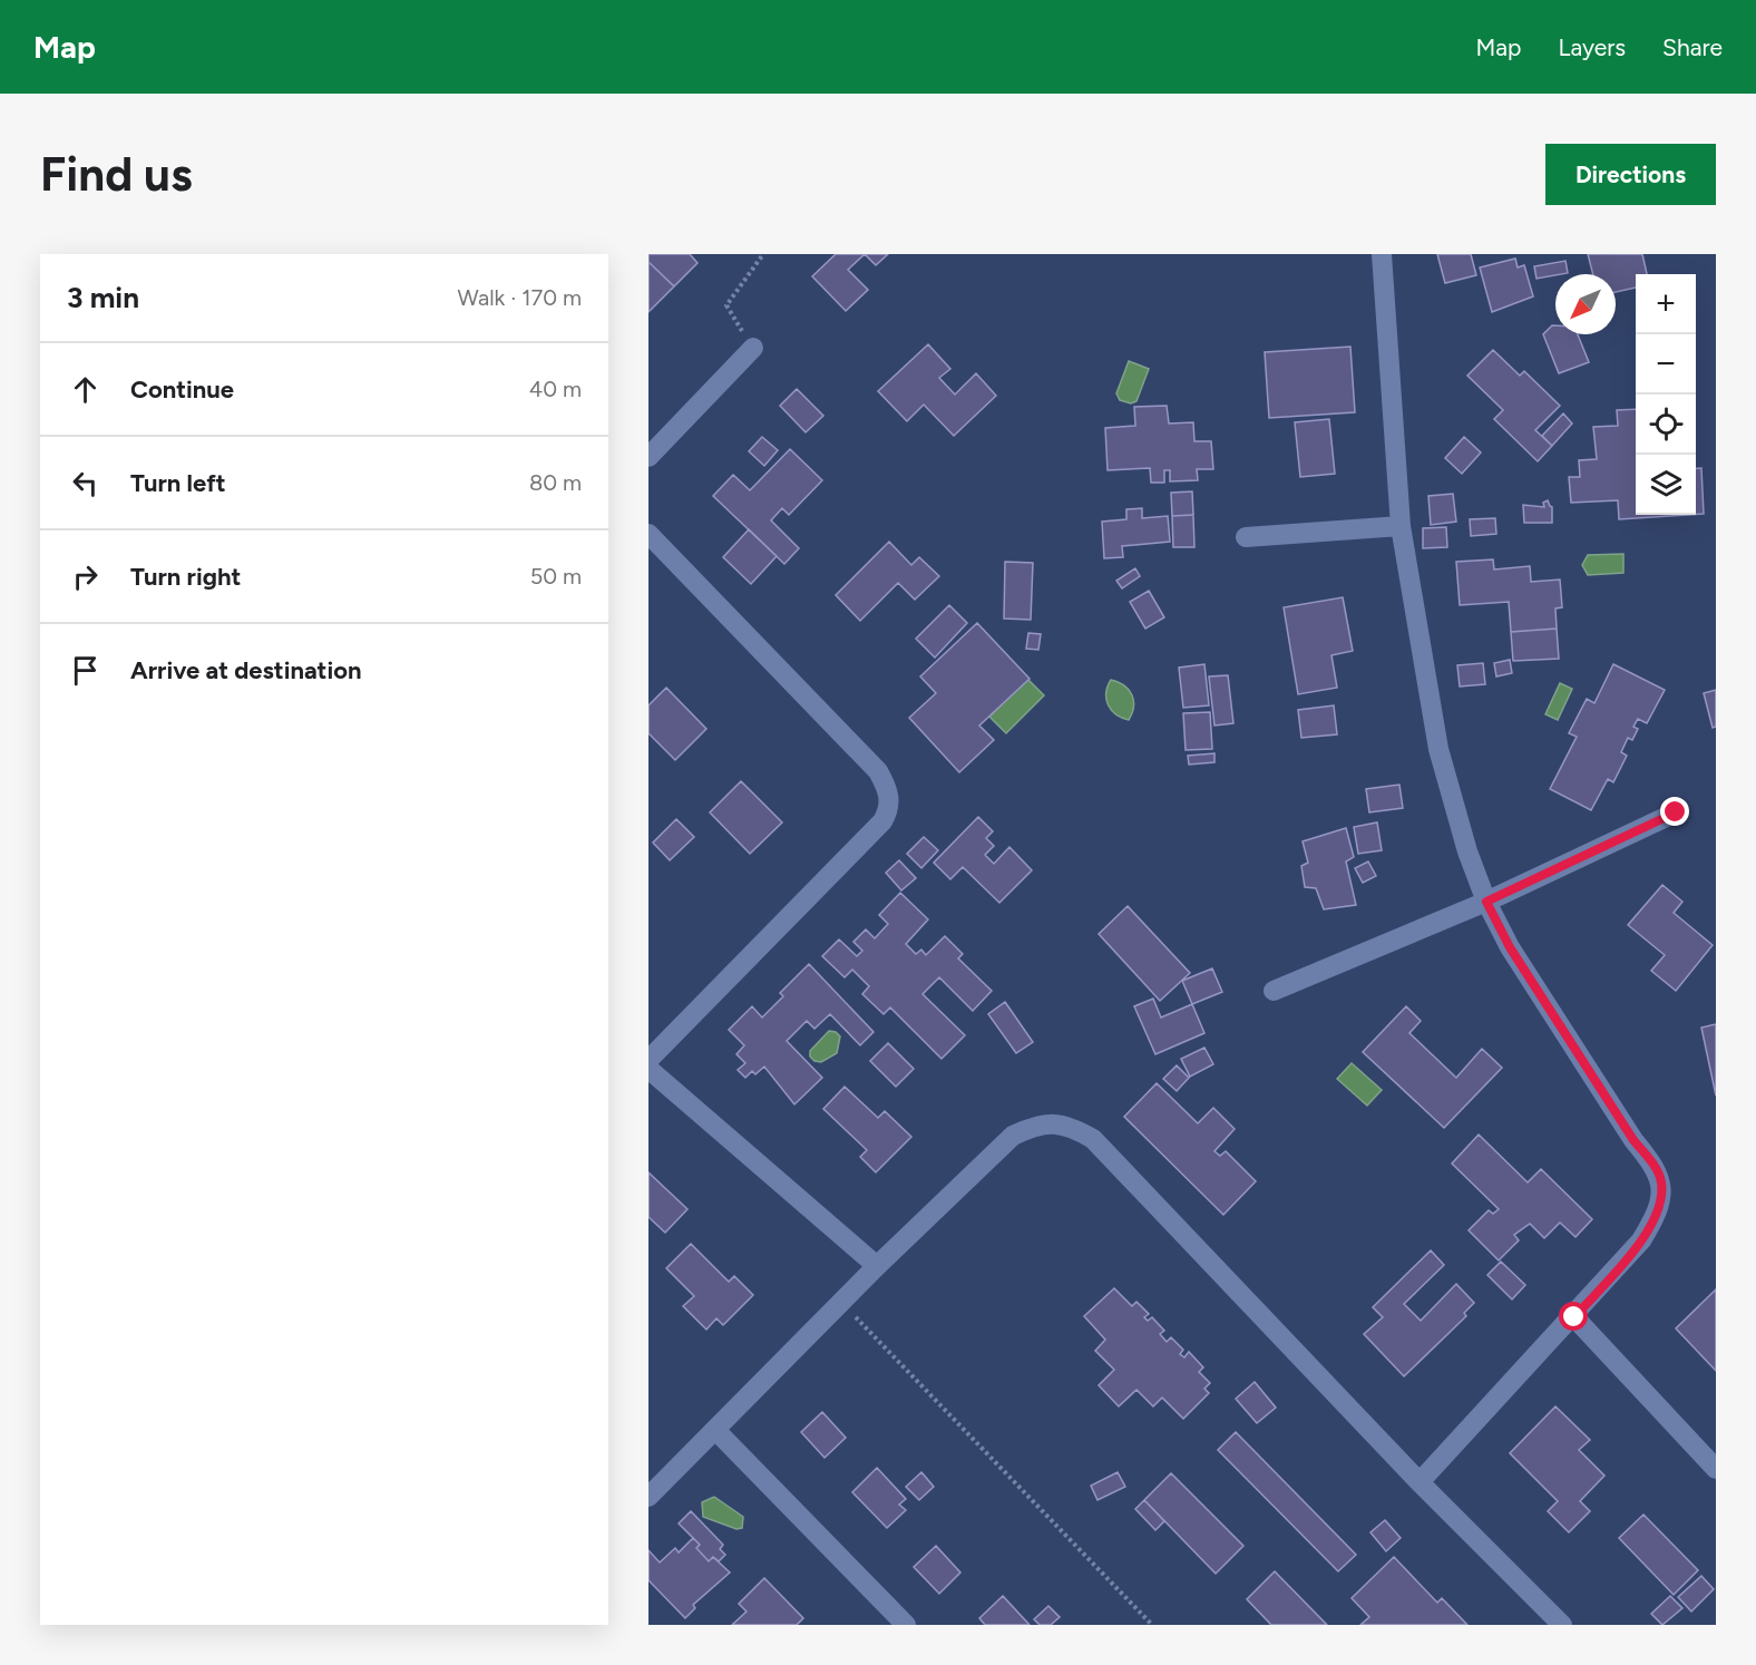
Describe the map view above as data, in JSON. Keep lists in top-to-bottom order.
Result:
{
  "north": "bottom left",
  "page": {
    "header": "Map",
    "nav": ["Map", "Layers", "Share"],
    "buttons": "Directions",
    "title": "Find us",
    "heading": ["3 min", "Walk · 170 m"],
    "map_buttons": ["+", "−"],
    "list": [
      ["Continue", "40 m"],
      ["Turn left", "80 m"],
      ["Turn right", "50 m"],
      "Arrive at destination"
    ]
  }
}
